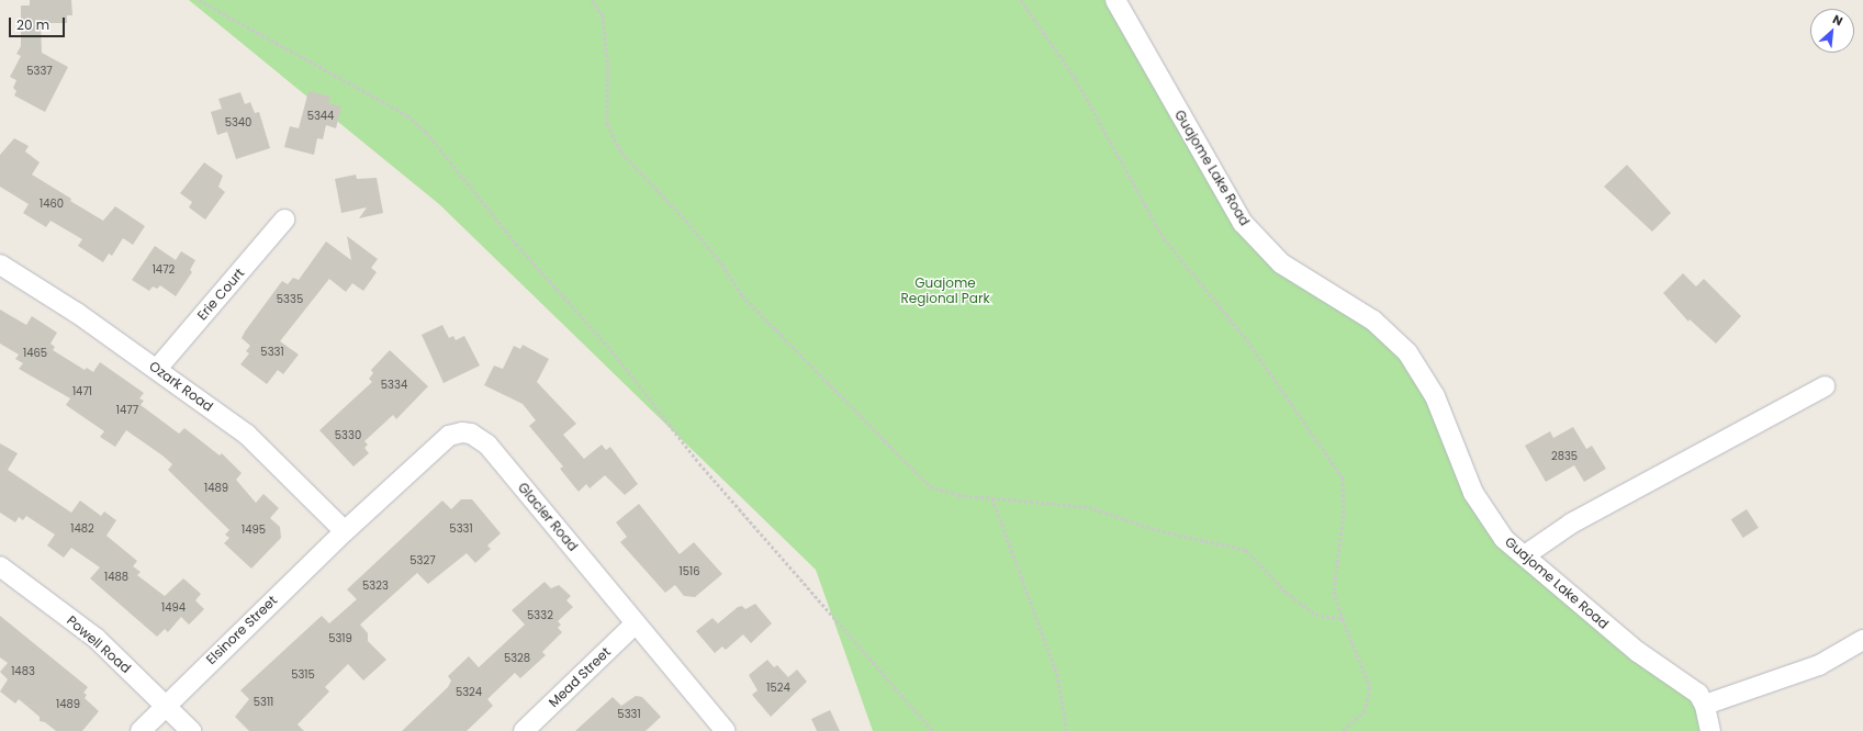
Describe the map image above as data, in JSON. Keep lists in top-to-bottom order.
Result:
{
  "streets": {
    "street": [
      "Guajome Lake Road",
      "Erie Court",
      "Ozark Road",
      "Glacier Road",
      "Elsinore Street",
      "Powell Road",
      "Mead Street"
    ]
  },
  "crossings": [
    ["Erie Court", "Ozark Road"],
    ["Ozark Road", "Glacier Road"],
    ["Ozark Road", "Elsinore Street"],
    ["Glacier Road", "Elsinore Street"],
    ["Glacier Road", "Mead Street"],
    ["Elsinore Street", "Powell Road"]
  ],
  "parks": ["Guajome Regional Park"],
  "house_numbers": [
    "5337",
    "5344",
    "5340",
    "1460",
    "1472",
    "5335",
    "5331",
    "1465",
    "5334",
    "1471",
    "1477",
    "5330",
    "2835",
    "1489",
    "1482",
    "5331",
    "1495",
    "5327",
    "1516",
    "1488",
    "5323",
    "1494",
    "5332",
    "5319",
    "5328",
    "1483",
    "5315",
    "1524",
    "5324",
    "5311",
    "1489",
    "5331"
  ],
  "scale_bar": "20 m",
  "north": "top right"
}
